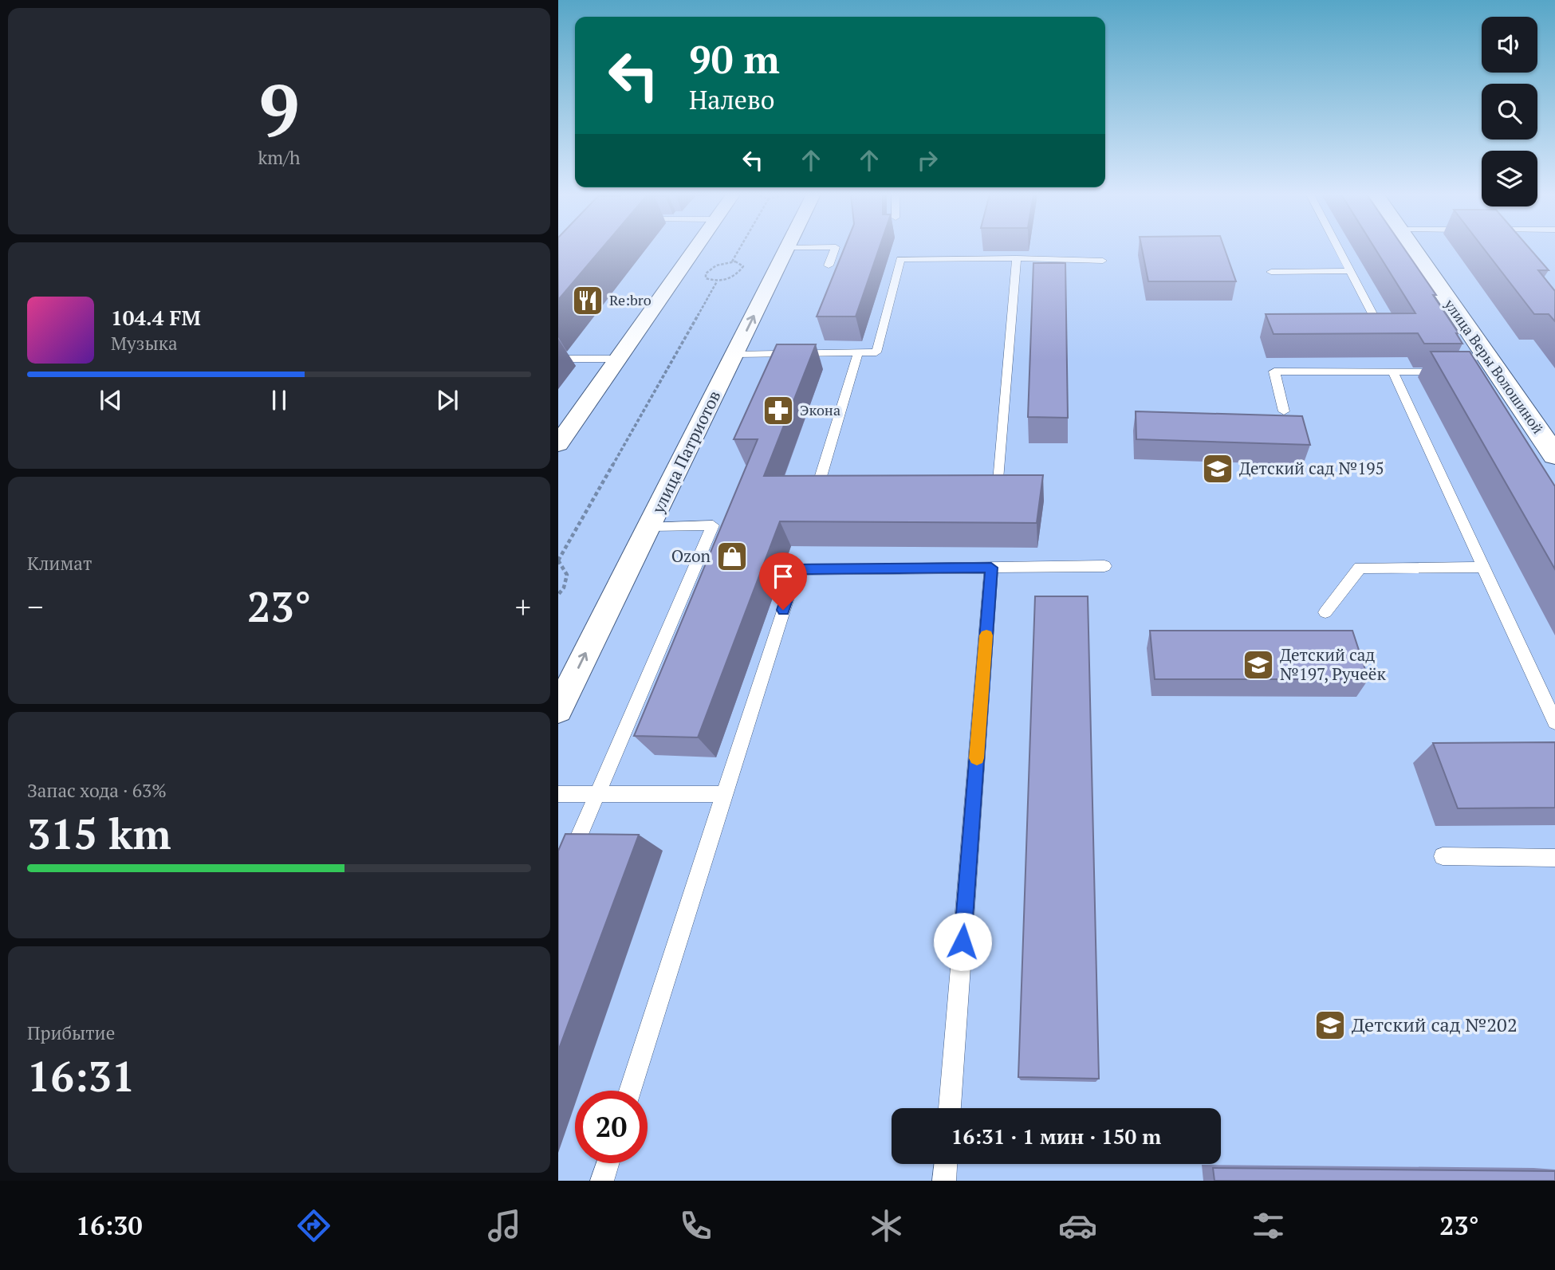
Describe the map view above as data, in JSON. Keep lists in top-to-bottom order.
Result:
{
  "streets": {
    "street": ["улица Веры Волошиной", "улица Патриотов"]
  },
  "one_way": ["улица Патриотов"],
  "places": {
    "restaurant": ["Re:bro"],
    "pharmacy": ["Экона"],
    "school or university": ["Детский сад №195", "Детский сад №197, Ручеёк", "Детский сад №202"],
    "shop": ["Ozon"]
  },
  "page": {
    "tile": [
      ["9", "km/h"],
      "Климат",
      ["Запас хода · 63%", "315 km"],
      ["Прибытие", "16:31"]
    ],
    "turn": ["90 m", "Налево"],
    "song": ["104.4 FM", "Музыка"],
    "heat": ["−", "23°", "+"],
    "limit": "20",
    "trip": "16:31 · 1 мин · 150 m",
    "tabs": ["16:30", "23°"]
  }
}
